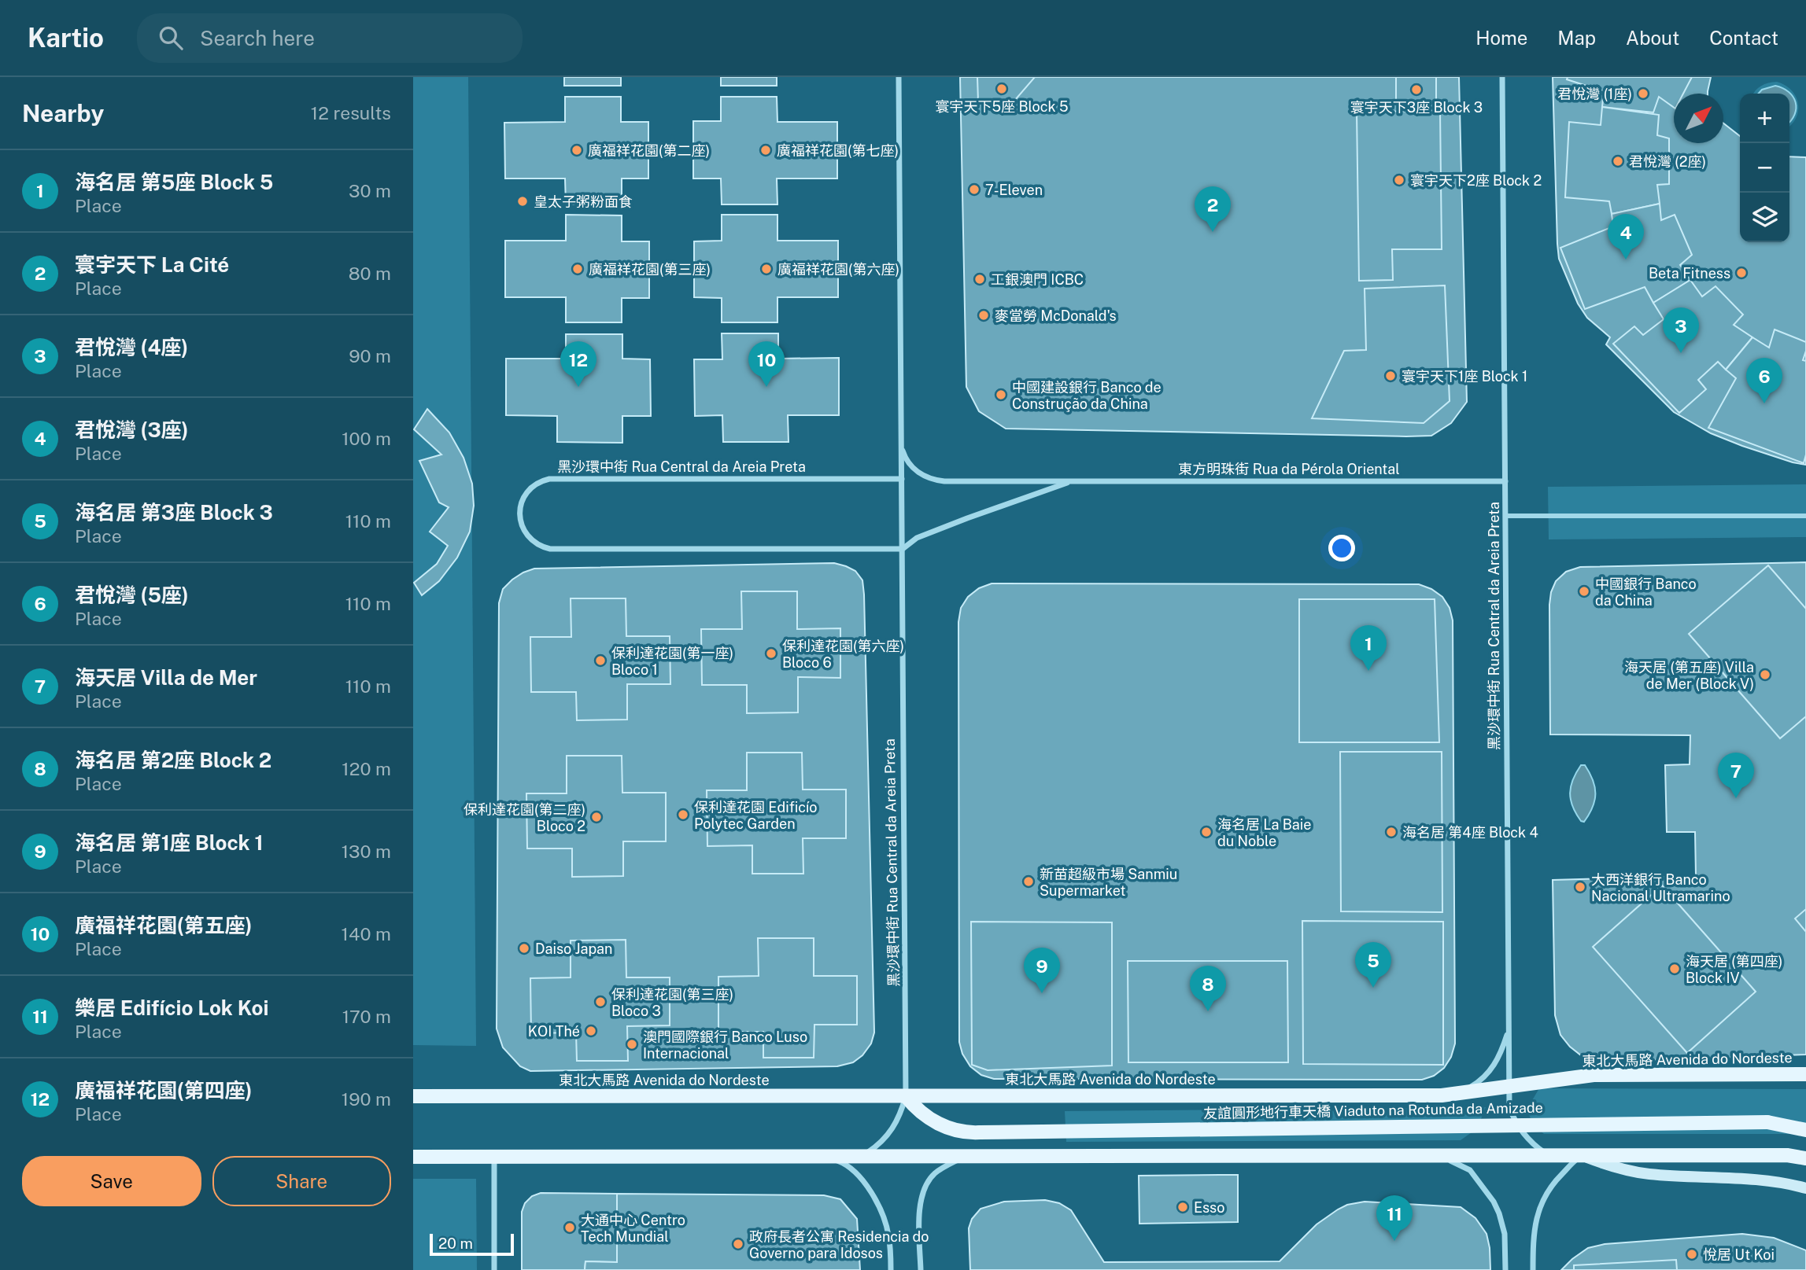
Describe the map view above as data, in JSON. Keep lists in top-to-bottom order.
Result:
{
  "streets": {
    "main road": ["東北大馬路 Avenida do Nordeste", "友誼圓形地行車天橋 Viaduto na Rotunda da Amizade"],
    "street": ["黑沙環中街 Rua Central da Areia Preta", "東方明珠街 Rua da Pérola Oriental"]
  },
  "crossings": [
    ["黑沙環中街 Rua Central da Areia Preta", "東方明珠街 Rua da Pérola Oriental"],
    ["黑沙環中街 Rua Central da Areia Preta", "東北大馬路 Avenida do Nordeste"],
    ["黑沙環中街 Rua Central da Areia Preta", "友誼圓形地行車天橋 Viaduto na Rotunda da Amizade"],
    ["東北大馬路 Avenida do Nordeste", "友誼圓形地行車天橋 Viaduto na Rotunda da Amizade"]
  ],
  "places": [
    "寰宇天下5座 Block 5",
    "寰宇天下3座 Block 3",
    "君悅灣 (1座)",
    "廣福祥花園(第二座)",
    "廣福祥花園(第七座)",
    "君悅灣 (2座)",
    "寰宇天下2座 Block 2",
    "7-Eleven",
    "皇太子粥粉面食",
    "廣福祥花園(第三座)",
    "廣福祥花園(第六座)",
    "Beta Fitness",
    "工銀澳門 ICBC",
    "麥當勞 McDonald's",
    "寰宇天下1座 Block 1",
    "中國建設銀行 Banco de Construção da China",
    "中國銀行 Banco da China",
    "保利達花園(第六座) Bloco 6",
    "保利達花園(第一座) Bloco 1",
    "海天居 (第五座) Villa de Mer (Block V)",
    "保利達花園 Edificío Polytec Garden",
    "保利達花園(第二座) Bloco 2",
    "海名居 La Baie du Noble",
    "海名居 第4座 Block 4",
    "新苗超級市場 Sanmiu Supermarket",
    "大西洋銀行 Banco Nacional Ultramarino",
    "Daiso Japan",
    "海天居 (第四座) Block IV",
    "保利達花園(第三座) Bloco 3",
    "KOI Thé",
    "澳門國際銀行 Banco Luso Internacional",
    "Esso",
    "大通中心 Centro Tech Mundial",
    "政府長者公寓 Residencia do Governo para Idosos",
    "悅居 Ut Koi"
  ],
  "scale_bar": "20 m",
  "north": "top right",
  "page": {
    "header": "Kartio",
    "search": "Search here",
    "nav": [
      "Home",
      "Map",
      "About",
      "Contact"
    ],
    "heading": ["Nearby", "12 results"],
    "map_buttons": ["+", "−"],
    "list": [
      {
        "mark": "1",
        "name": "海名居 第5座 Block 5",
        "note": "Place",
        "value": "30 m"
      },
      {
        "mark": "2",
        "name": "寰宇天下 La Cité",
        "note": "Place",
        "value": "80 m"
      },
      {
        "mark": "3",
        "name": "君悅灣 (4座)",
        "note": "Place",
        "value": "90 m"
      },
      {
        "mark": "4",
        "name": "君悅灣 (3座)",
        "note": "Place",
        "value": "100 m"
      },
      {
        "mark": "5",
        "name": "海名居 第3座 Block 3",
        "note": "Place",
        "value": "110 m"
      },
      {
        "mark": "6",
        "name": "君悅灣 (5座)",
        "note": "Place",
        "value": "110 m"
      },
      {
        "mark": "7",
        "name": "海天居 Villa de Mer",
        "note": "Place",
        "value": "110 m"
      },
      {
        "mark": "8",
        "name": "海名居 第2座 Block 2",
        "note": "Place",
        "value": "120 m"
      },
      {
        "mark": "9",
        "name": "海名居 第1座 Block 1",
        "note": "Place",
        "value": "130 m"
      },
      {
        "mark": "10",
        "name": "廣福祥花園(第五座)",
        "note": "Place",
        "value": "140 m"
      },
      {
        "mark": "11",
        "name": "樂居 Edifício Lok Koi",
        "note": "Place",
        "value": "170 m"
      },
      {
        "mark": "12",
        "name": "廣福祥花園(第四座)",
        "note": "Place",
        "value": "190 m"
      }
    ],
    "pins": [
      "2",
      "4",
      "3",
      "10",
      "12",
      "6",
      "1",
      "7",
      "5",
      "9",
      "8",
      "11"
    ],
    "buttons": ["Save", "Share"],
    "scale": "20 m"
  }
}
